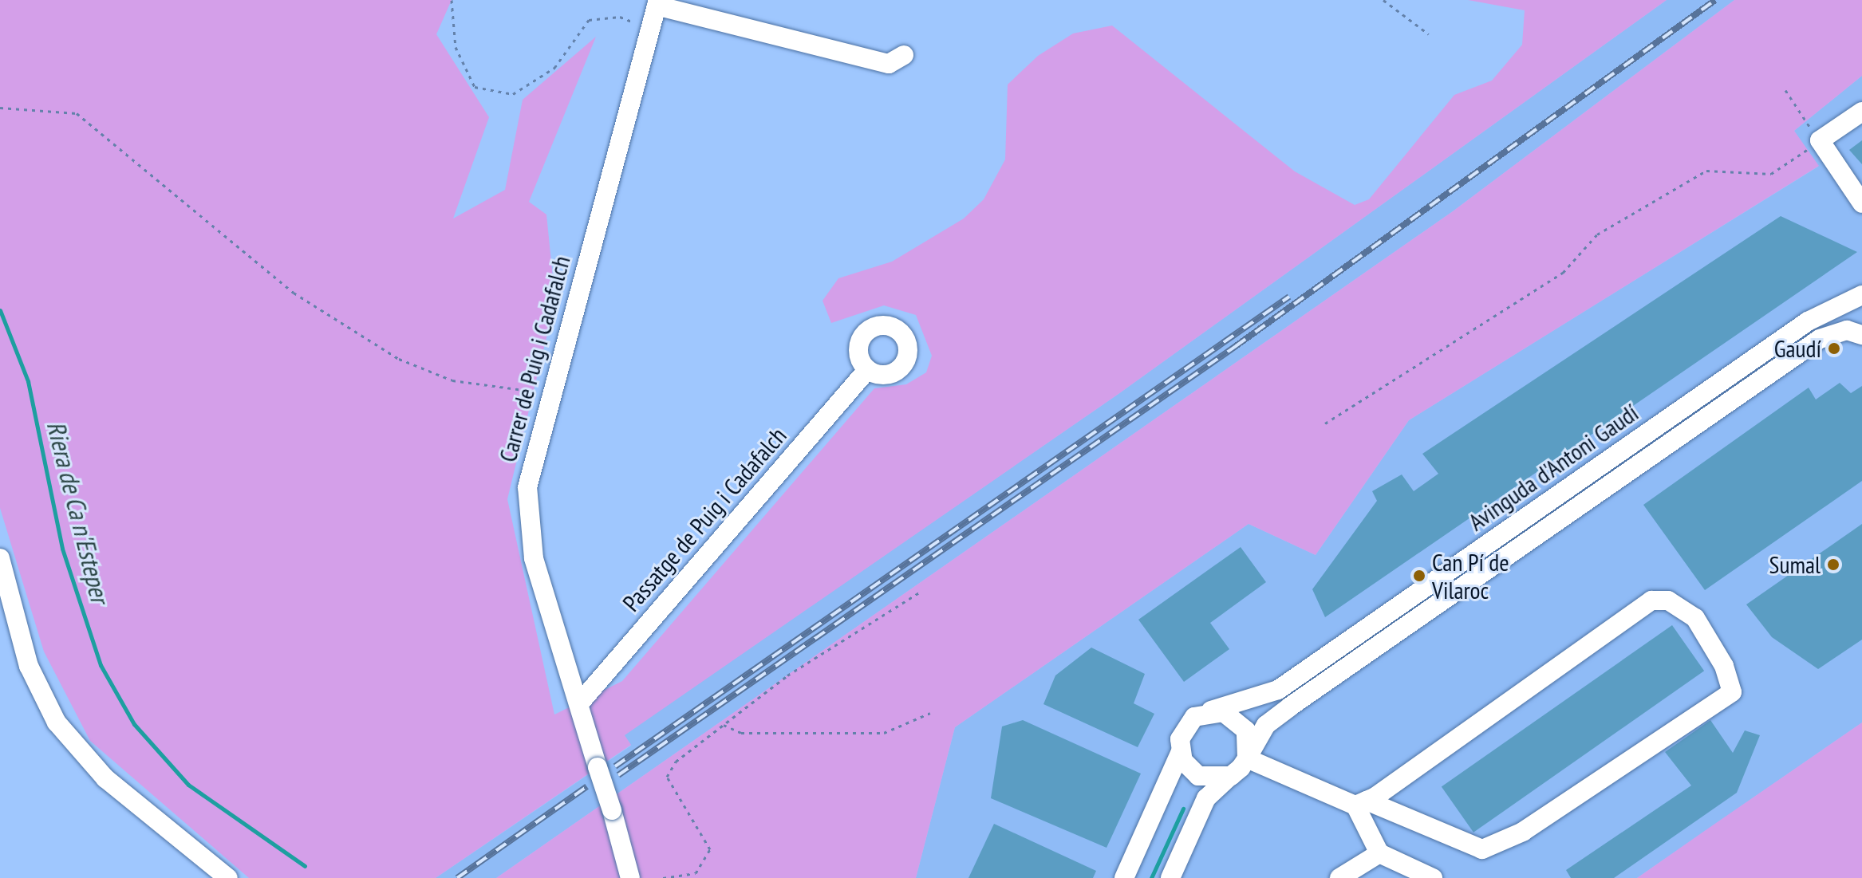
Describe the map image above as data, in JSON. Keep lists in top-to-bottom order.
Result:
{
  "streets": {
    "street": ["Carrer de Puig i Cadafalch", "Avinguda d'Antoni Gaudí", "Passatge de Puig i Cadafalch"]
  },
  "crossings": [
    ["Carrer de Puig i Cadafalch", "Passatge de Puig i Cadafalch"]
  ],
  "water": ["Riera de Ca n'Esteper"],
  "places": ["Gaudí", "Sumal", "Can Pí de Vilaroc"]
}
